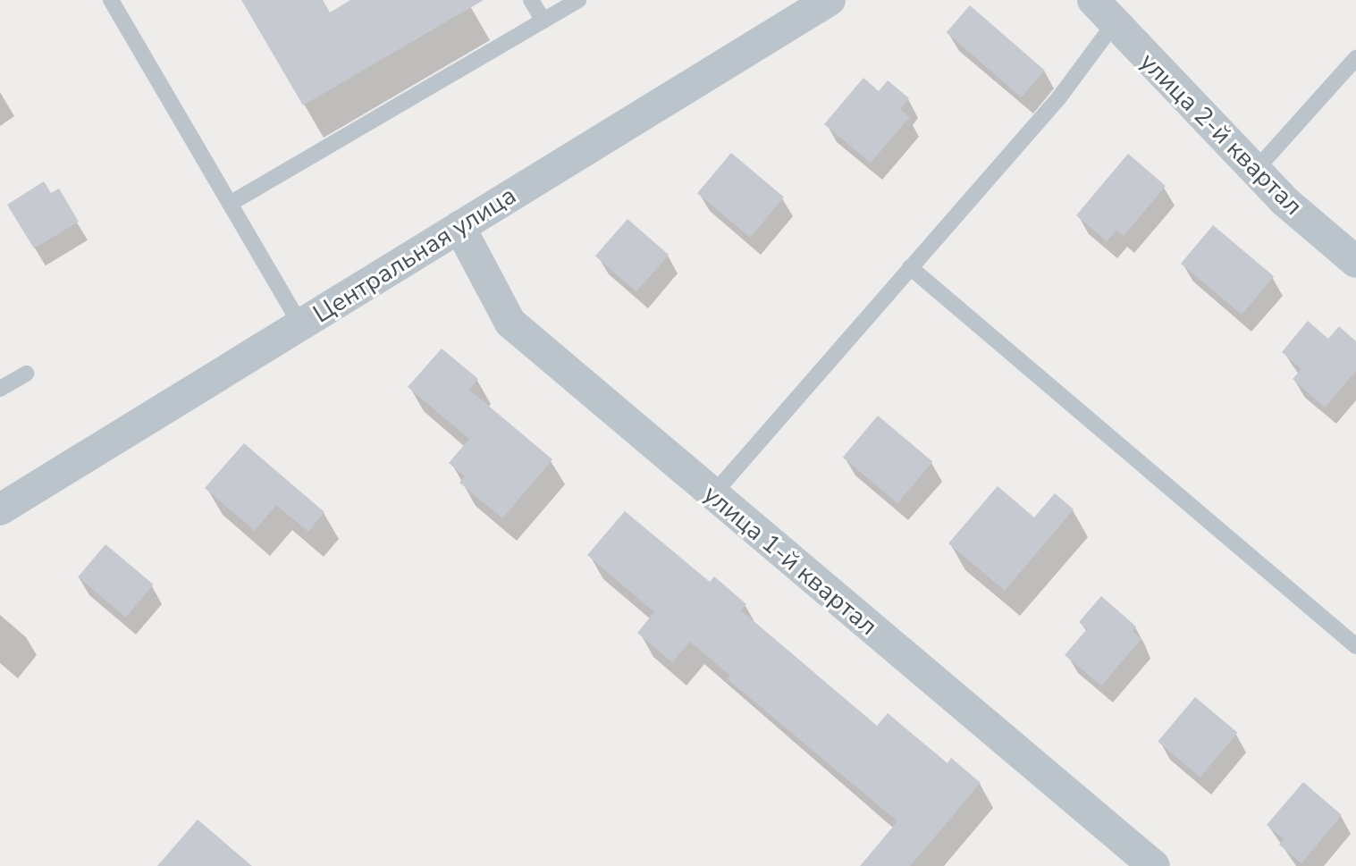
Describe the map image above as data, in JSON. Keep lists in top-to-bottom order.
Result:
{
  "streets": {
    "street": ["улица 2-й квартал", "Центральная улица", "улица 1-й квартал"]
  },
  "crossings": [
    ["Центральная улица", "улица 1-й квартал"]
  ]
}
